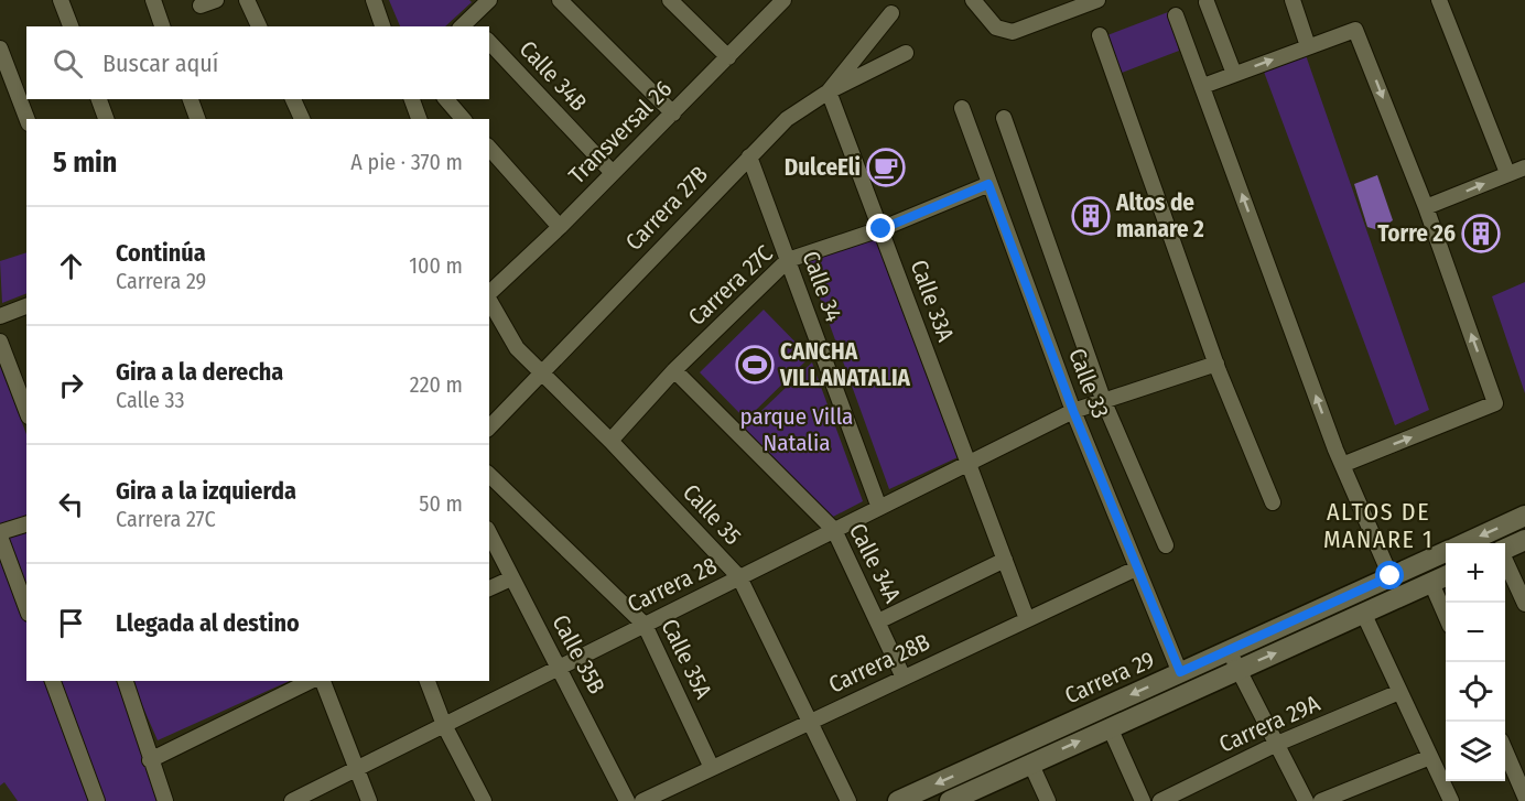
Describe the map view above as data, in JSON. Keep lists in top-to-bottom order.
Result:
{
  "streets": {
    "main road": ["Carrera 29"],
    "street": [
      "Calle 34B",
      "Transversal 26",
      "Carrera 27B",
      "Carrera 27C",
      "Calle 34",
      "Calle 33A",
      "Calle 33",
      "Calle 35",
      "Calle 34A",
      "Carrera 28",
      "Calle 35B",
      "Calle 35A",
      "Carrera 28B",
      "Carrera 29A"
    ]
  },
  "crossings": [
    ["Calle 34B", "Transversal 26"],
    ["Carrera 27B", "Calle 34"],
    ["Carrera 27B", "Calle 33A"],
    ["Carrera 27B", "Calle 35"],
    ["Carrera 27C", "Calle 34"],
    ["Carrera 27C", "Calle 33A"],
    ["Carrera 27C", "Calle 33"],
    ["Carrera 27C", "Calle 35"],
    ["Carrera 27C", "Calle 34A"],
    ["Calle 34", "Carrera 28"],
    ["Calle 33A", "Carrera 28"],
    ["Calle 33A", "Carrera 28B"],
    ["Calle 33", "Carrera 28"],
    ["Calle 33", "Carrera 28B"],
    ["Calle 33", "Carrera 29"],
    ["Calle 35", "Carrera 28"],
    ["Calle 35", "Carrera 28B"],
    ["Calle 34A", "Carrera 28"],
    ["Calle 34A", "Carrera 28B"],
    ["Carrera 28", "Calle 35B"],
    ["Carrera 28", "Calle 35A"],
    ["Calle 35A", "Carrera 28B"]
  ],
  "districts": ["ALTOS DE MANARE 1"],
  "parks": ["parque Villa Natalia"],
  "places": {
    "cafe": ["DulceEli"],
    "building": ["Altos de manare 2", "Torre 26"],
    "sports": ["CANCHA VILLANATALIA"]
  },
  "page": {
    "search": "Buscar aquí",
    "heading": ["5 min", "A pie · 370 m"],
    "list": [
      ["Continúa", "Carrera 29", "100 m"],
      ["Gira a la derecha", "Calle 33", "220 m"],
      ["Gira a la izquierda", "Carrera 27C", "50 m"],
      "Llegada al destino"
    ],
    "map_buttons": ["+", "−"]
  }
}
